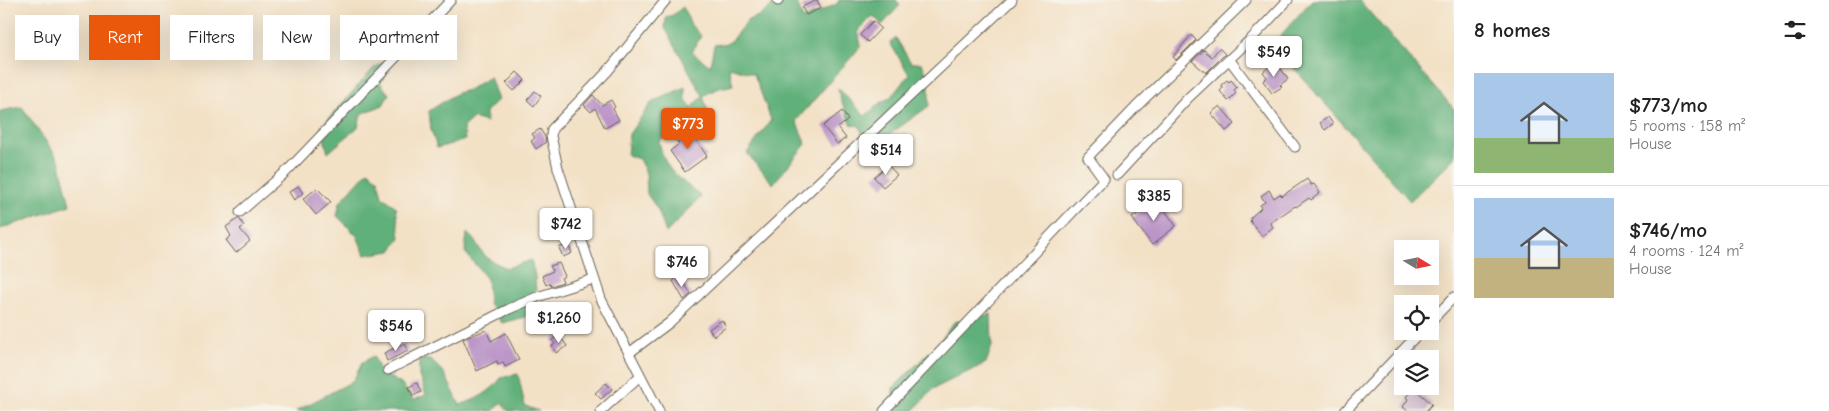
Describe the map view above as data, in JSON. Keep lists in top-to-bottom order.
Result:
{
  "north": "right",
  "page": {
    "heading": "8 homes",
    "chip": [
      "Buy",
      "Rent",
      "Filters",
      "New",
      "Apartment"
    ],
    "price": [
      "$549",
      "$773",
      "$514",
      "$385",
      "$742",
      "$746",
      "$1,260",
      "$546"
    ],
    "list": [
      {
        "name": "$773/mo",
        "note": "5 rooms · 158 m² · House"
      },
      {
        "name": "$746/mo",
        "note": "4 rooms · 124 m² · House"
      }
    ]
  }
}
